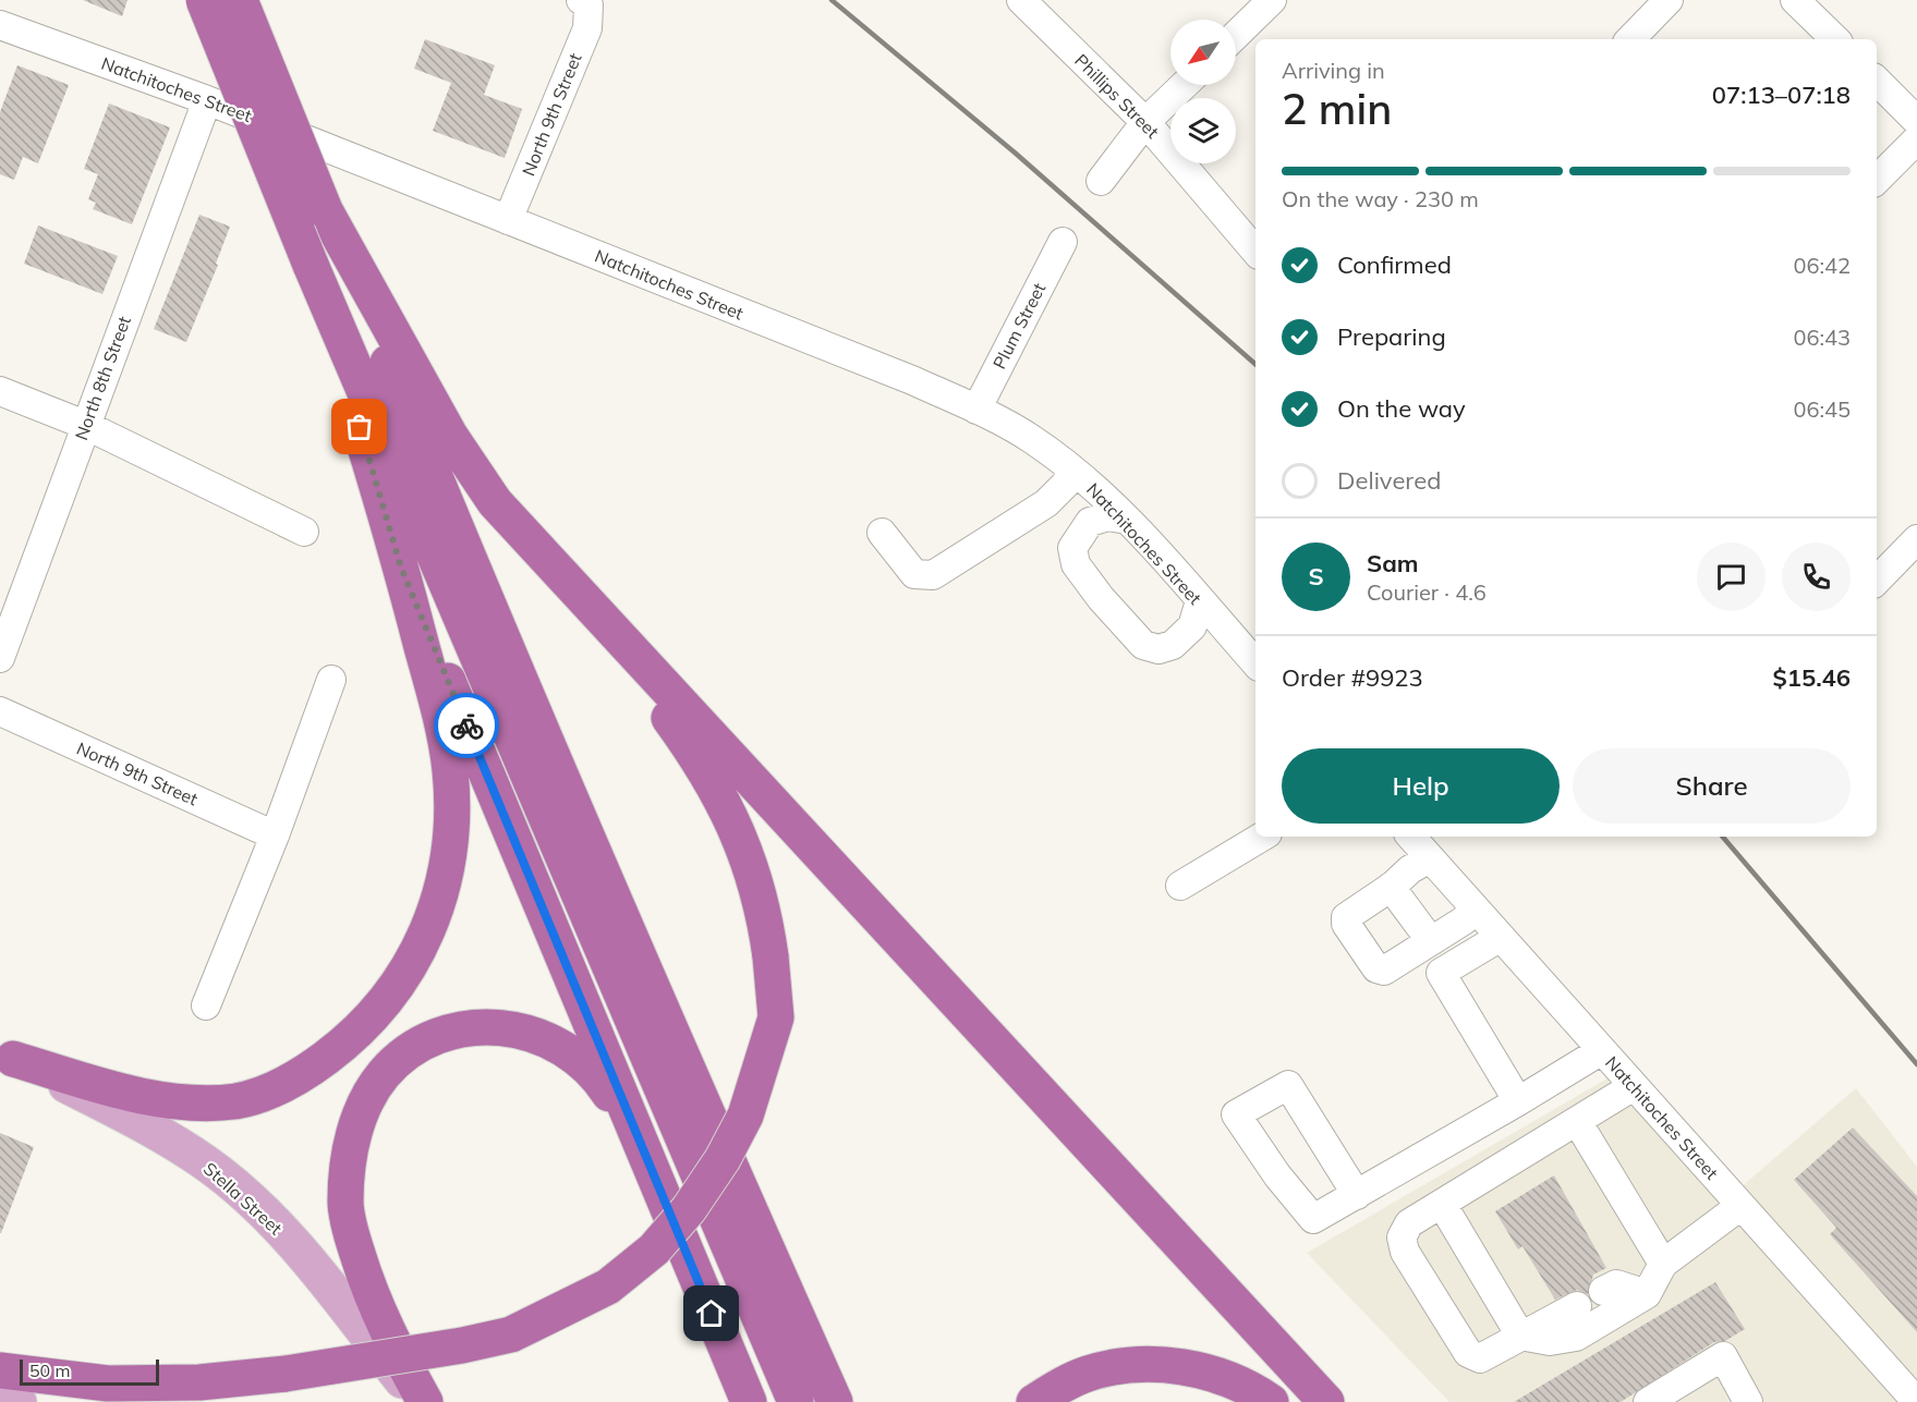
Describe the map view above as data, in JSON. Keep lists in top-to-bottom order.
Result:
{
  "streets": {
    "main road": ["Stella Street"],
    "street": [
      "Natchitoches Street",
      "Phillips Street",
      "North 9th Street",
      "Plum Street",
      "North 8th Street"
    ]
  },
  "crossings": [
    ["Natchitoches Street", "North 9th Street"],
    ["Natchitoches Street", "Plum Street"],
    ["Natchitoches Street", "North 8th Street"]
  ],
  "scale_bar": "50 m",
  "north": "bottom left",
  "page": {
    "heading": ["2 min", "Arriving in", "07:13–07:18"],
    "panel": [
      "Sam",
      "Courier · 4.6",
      "Order #9923",
      "$15.46"
    ],
    "bar": "On the way · 230 m",
    "list": [
      ["Confirmed", "06:42"],
      ["Preparing", "06:43"],
      ["On the way", "06:45"],
      "Delivered"
    ],
    "round": "S",
    "buttons": ["Help", "Share"],
    "scale": "50 m"
  }
}
